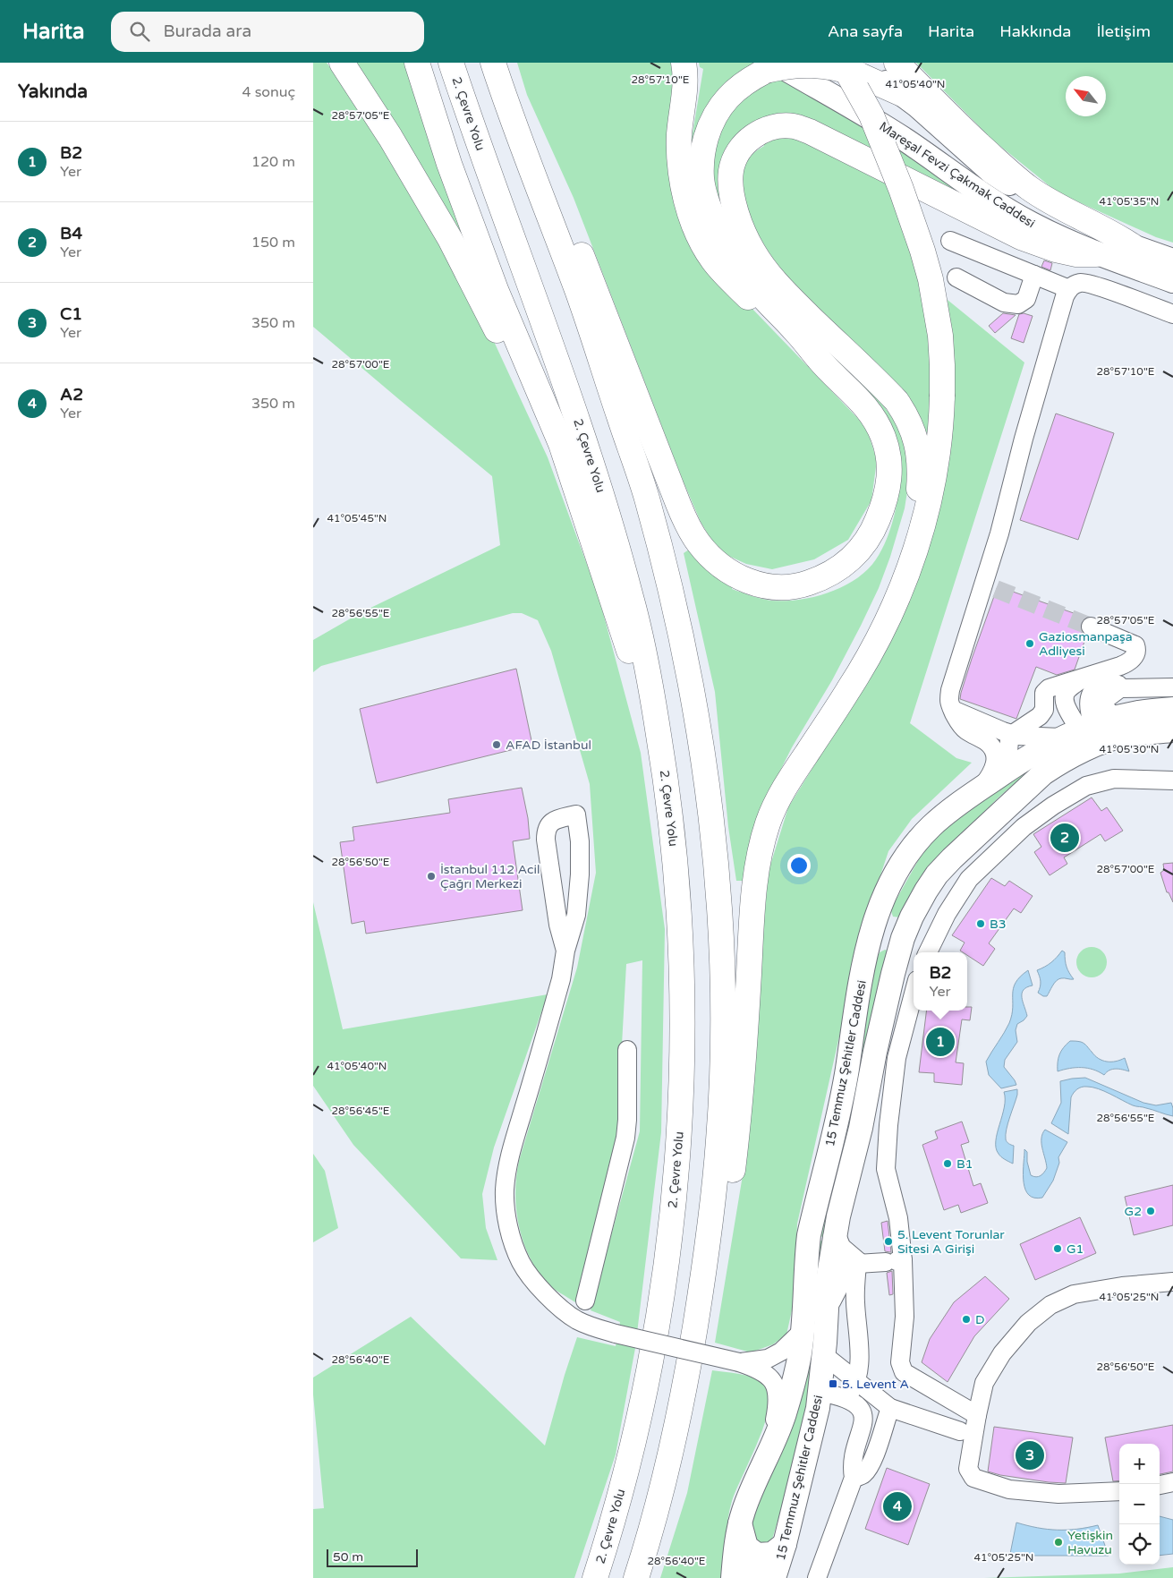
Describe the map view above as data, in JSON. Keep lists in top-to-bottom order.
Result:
{
  "streets": {
    "highway": ["2. Çevre Yolu"],
    "main road": ["Mareşal Fevzi Çakmak Caddesi", "15 Temmuz Şehitler Caddesi"]
  },
  "places": {
    "other": [
      "Gaziosmanpaşa Adliyesi",
      "AFAD İstanbul",
      "İstanbul 112 Acil Çağrı Merkezi",
      "B3",
      "B1",
      "G2",
      "5. Levent Torunlar Sitesi A Girişi",
      "G1",
      "D",
      "Yetişkin Havuzu"
    ],
    "transit": ["5. Levent A"]
  },
  "scale_bar": "50 m",
  "north": "top left",
  "page": {
    "header": "Harita",
    "search": "Burada ara",
    "nav": [
      "Ana sayfa",
      "Harita",
      "Hakkında",
      "İletişim"
    ],
    "heading": ["Yakında", "4 sonuç"],
    "list": [
      {
        "mark": "1",
        "name": "B2",
        "note": "Yer",
        "value": "120 m"
      },
      {
        "mark": "2",
        "name": "B4",
        "note": "Yer",
        "value": "150 m"
      },
      {
        "mark": "3",
        "name": "C1",
        "note": "Yer",
        "value": "350 m"
      },
      {
        "mark": "4",
        "name": "A2",
        "note": "Yer",
        "value": "350 m"
      }
    ],
    "pins": [
      "2",
      "1",
      "3",
      "4"
    ],
    "popup": ["B2", "Yer"],
    "map_buttons": ["+", "−"],
    "scale": "50 m"
  },
  "coordinates": [
    "28°57'10\"E",
    "41°05'40\"N",
    "28°57'05\"E",
    "41°05'35\"N",
    "28°57'00\"E",
    "41°05'45\"N",
    "28°56'55\"E",
    "41°05'30\"N",
    "28°56'50\"E",
    "28°56'45\"E",
    "41°05'25\"N",
    "28°56'40\"E"
  ]
}
